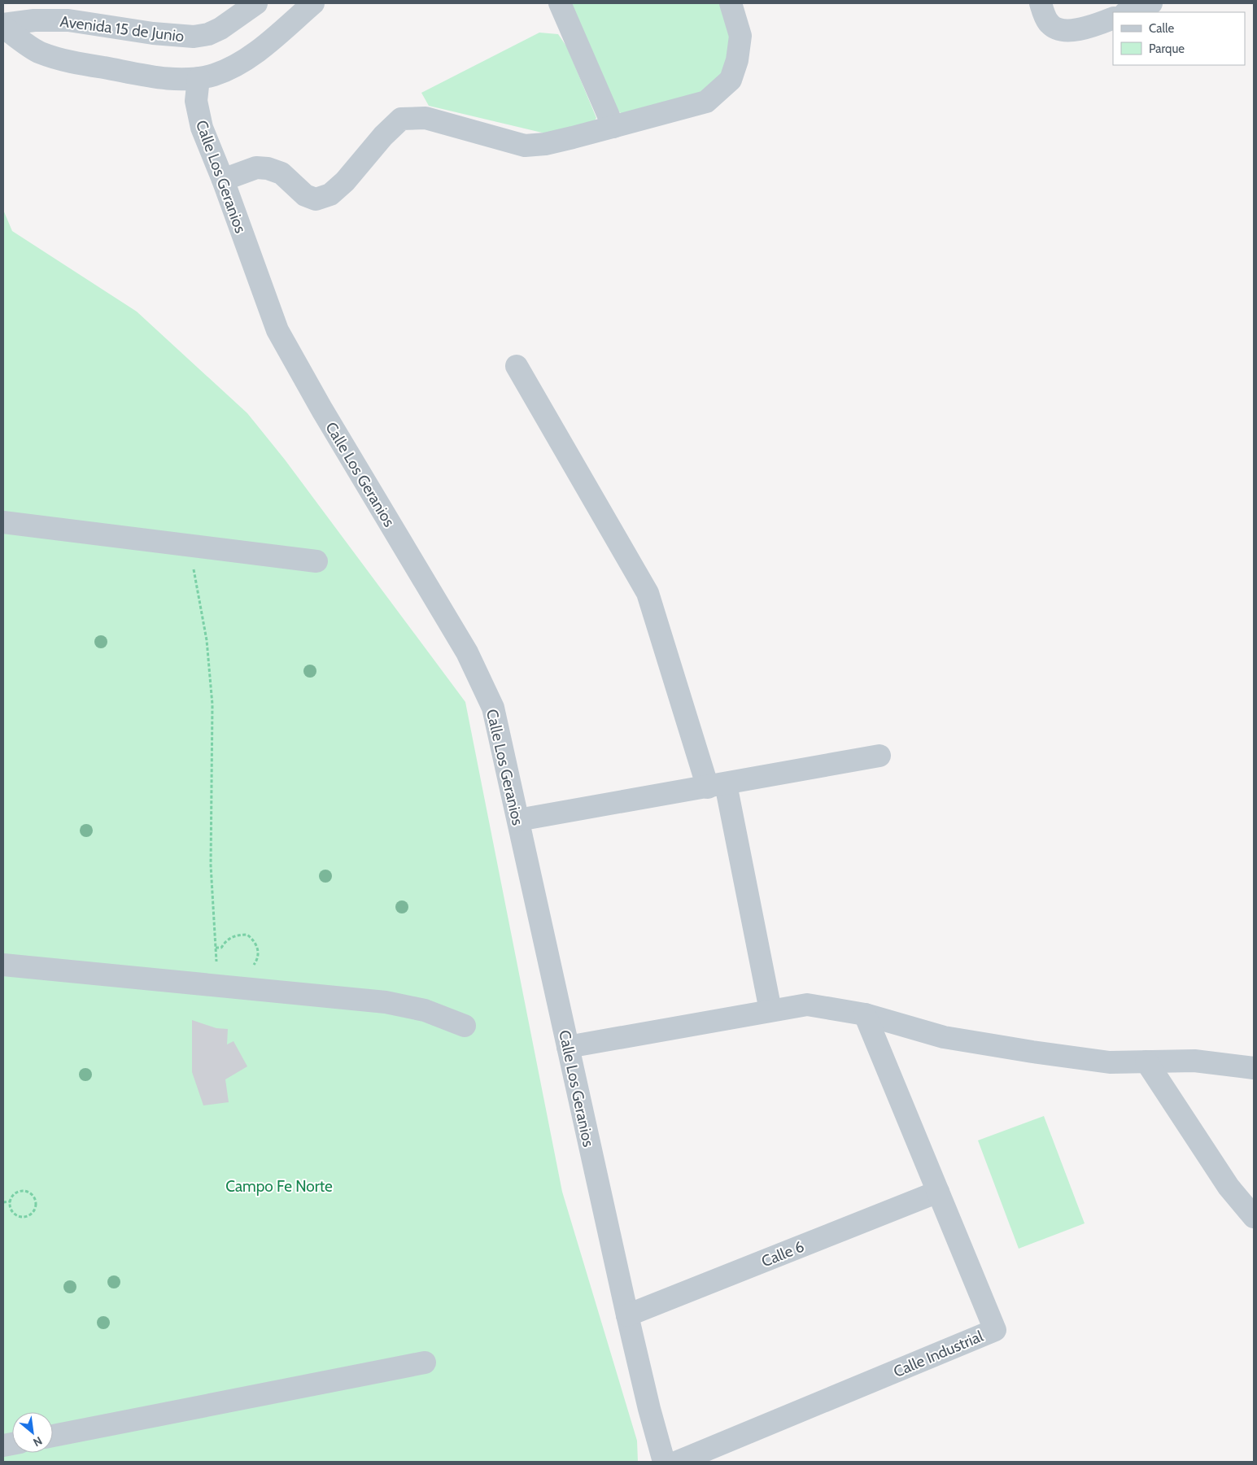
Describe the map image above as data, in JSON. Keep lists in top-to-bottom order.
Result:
{
  "streets": {
    "street": [
      "Avenida 15 de Junio",
      "Calle Los Geranios",
      "Calle 6",
      "Calle Industrial"
    ]
  },
  "crossings": [
    ["Avenida 15 de Junio", "Calle Los Geranios"],
    ["Calle Los Geranios", "Calle 6"],
    ["Calle 6", "Calle Industrial"]
  ],
  "parks": ["Campo Fe Norte"],
  "legend": ["Calle", "Parque"],
  "north": "bottom right"
}
